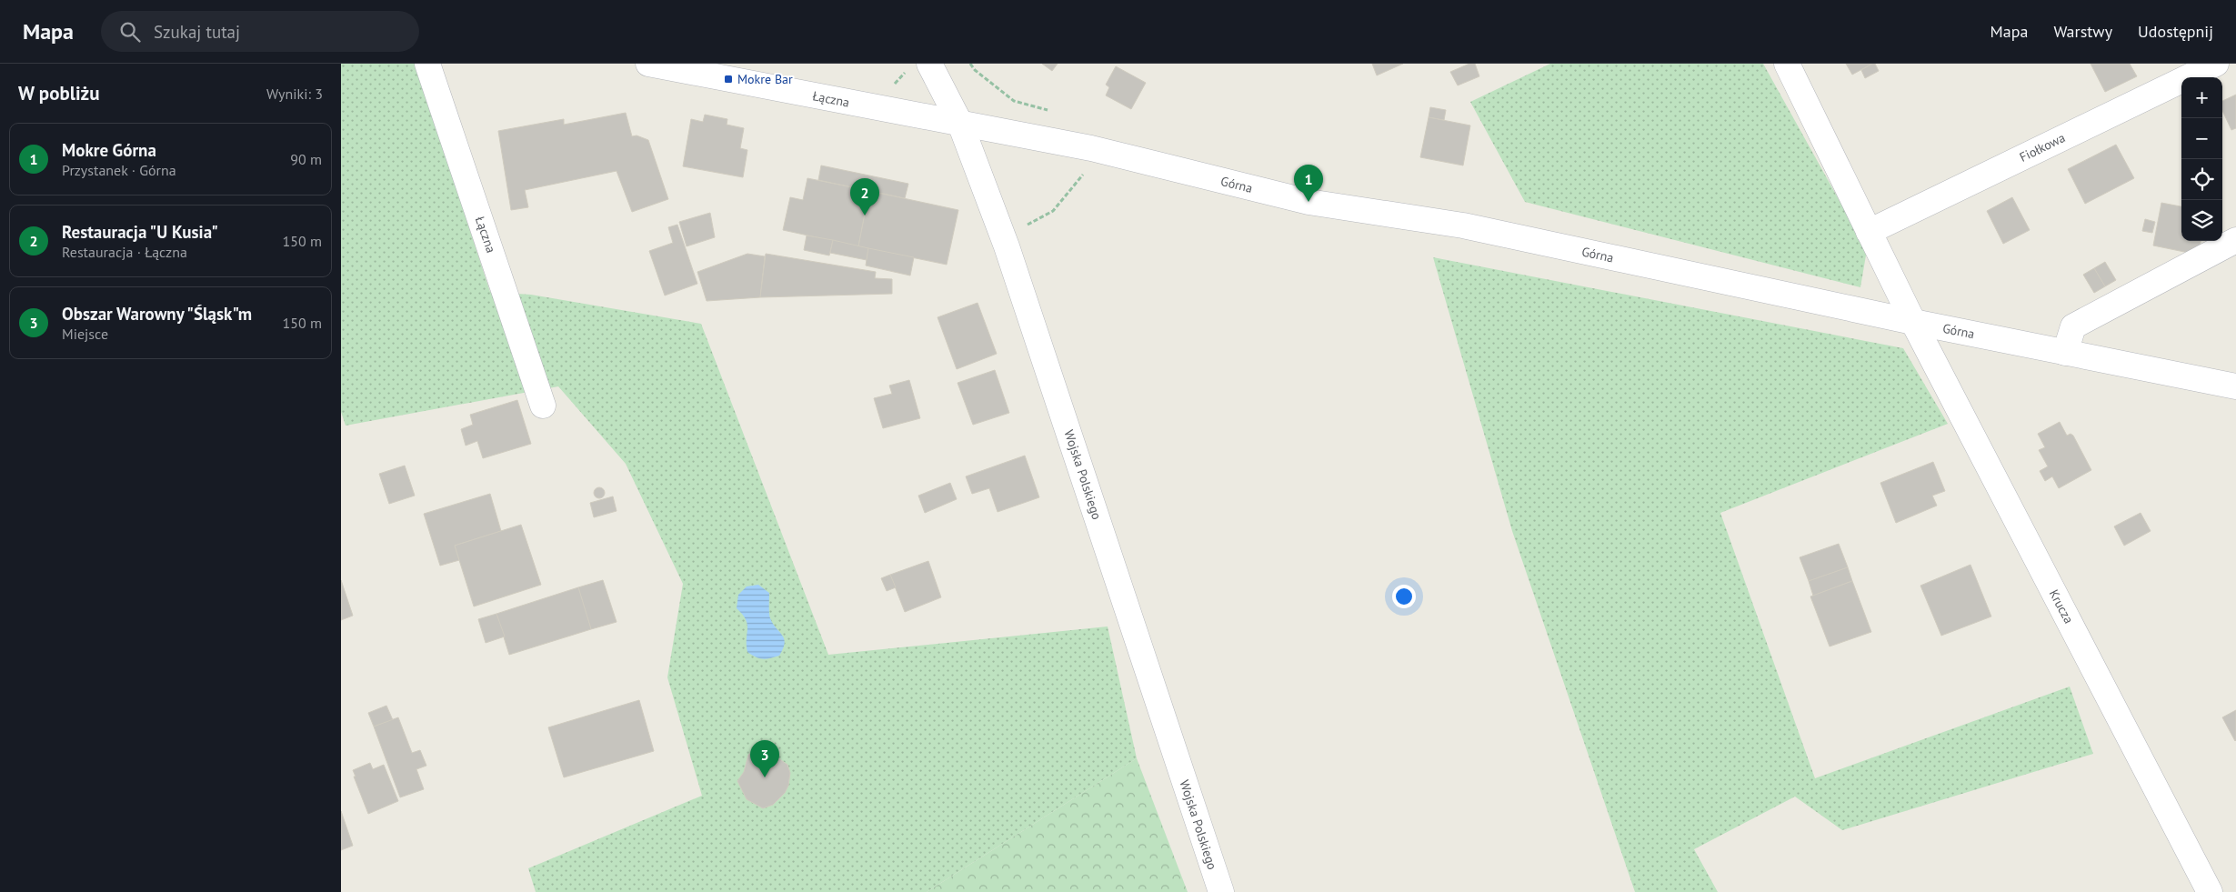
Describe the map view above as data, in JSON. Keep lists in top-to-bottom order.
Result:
{
  "streets": {
    "street": [
      "Łączna",
      "Fiołkowa",
      "Górna",
      "Wojska Polskiego",
      "Krucza"
    ]
  },
  "crossings": [
    ["Łączna", "Górna"],
    ["Łączna", "Wojska Polskiego"],
    ["Górna", "Wojska Polskiego"],
    ["Górna", "Krucza"]
  ],
  "places": {
    "transit": ["Mokre Bar"]
  },
  "page": {
    "header": "Mapa",
    "search": "Szukaj tutaj",
    "nav": ["Mapa", "Warstwy", "Udostępnij"],
    "heading": ["W pobliżu", "Wyniki: 3"],
    "map_buttons": ["+", "−"],
    "list": [
      {
        "mark": "1",
        "name": "Mokre Górna",
        "note": "Przystanek · Górna",
        "value": "90 m"
      },
      {
        "mark": "2",
        "name": "Restauracja \"U Kusia\"",
        "note": "Restauracja · Łączna",
        "value": "150 m"
      },
      {
        "mark": "3",
        "name": "Obszar Warowny \"Śląsk\"m",
        "note": "Miejsce",
        "value": "150 m"
      }
    ],
    "pins": ["1", "2", "3"]
  }
}
